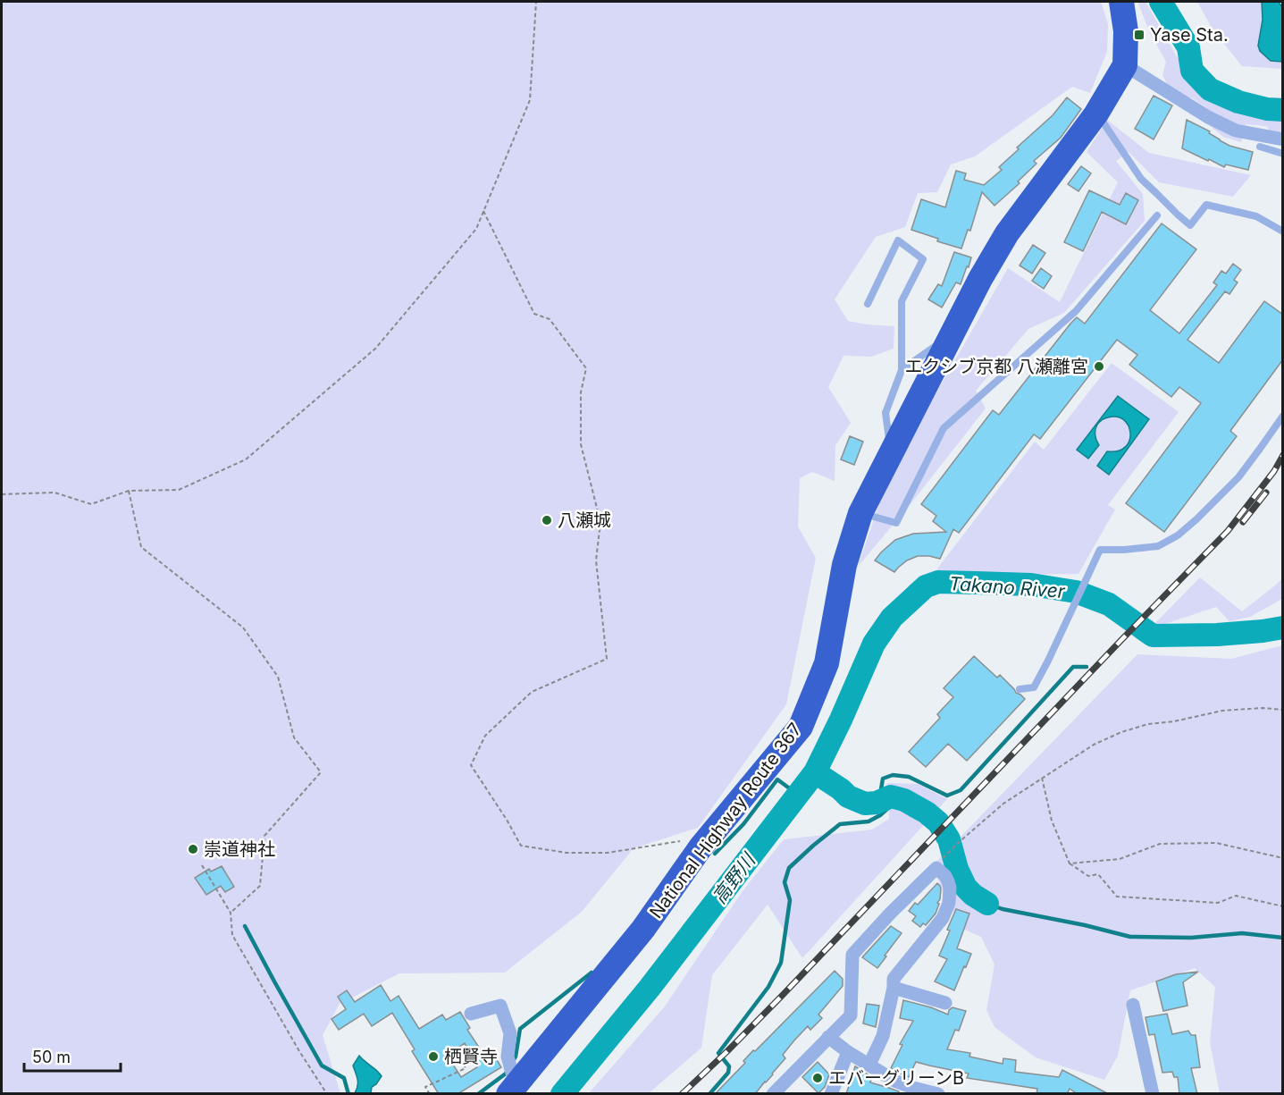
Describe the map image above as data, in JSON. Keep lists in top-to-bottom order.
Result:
{
  "streets": {
    "highway": ["National Highway Route 367"]
  },
  "water": ["Takano River", "高野川"],
  "places": {
    "transit": ["Yase Sta."],
    "other": [
      "エクシブ京都 八瀬離宮",
      "八瀬城",
      "崇道神社",
      "栖賢寺",
      "エバーグリーンB"
    ]
  },
  "scale_bar": "50 m"
}
